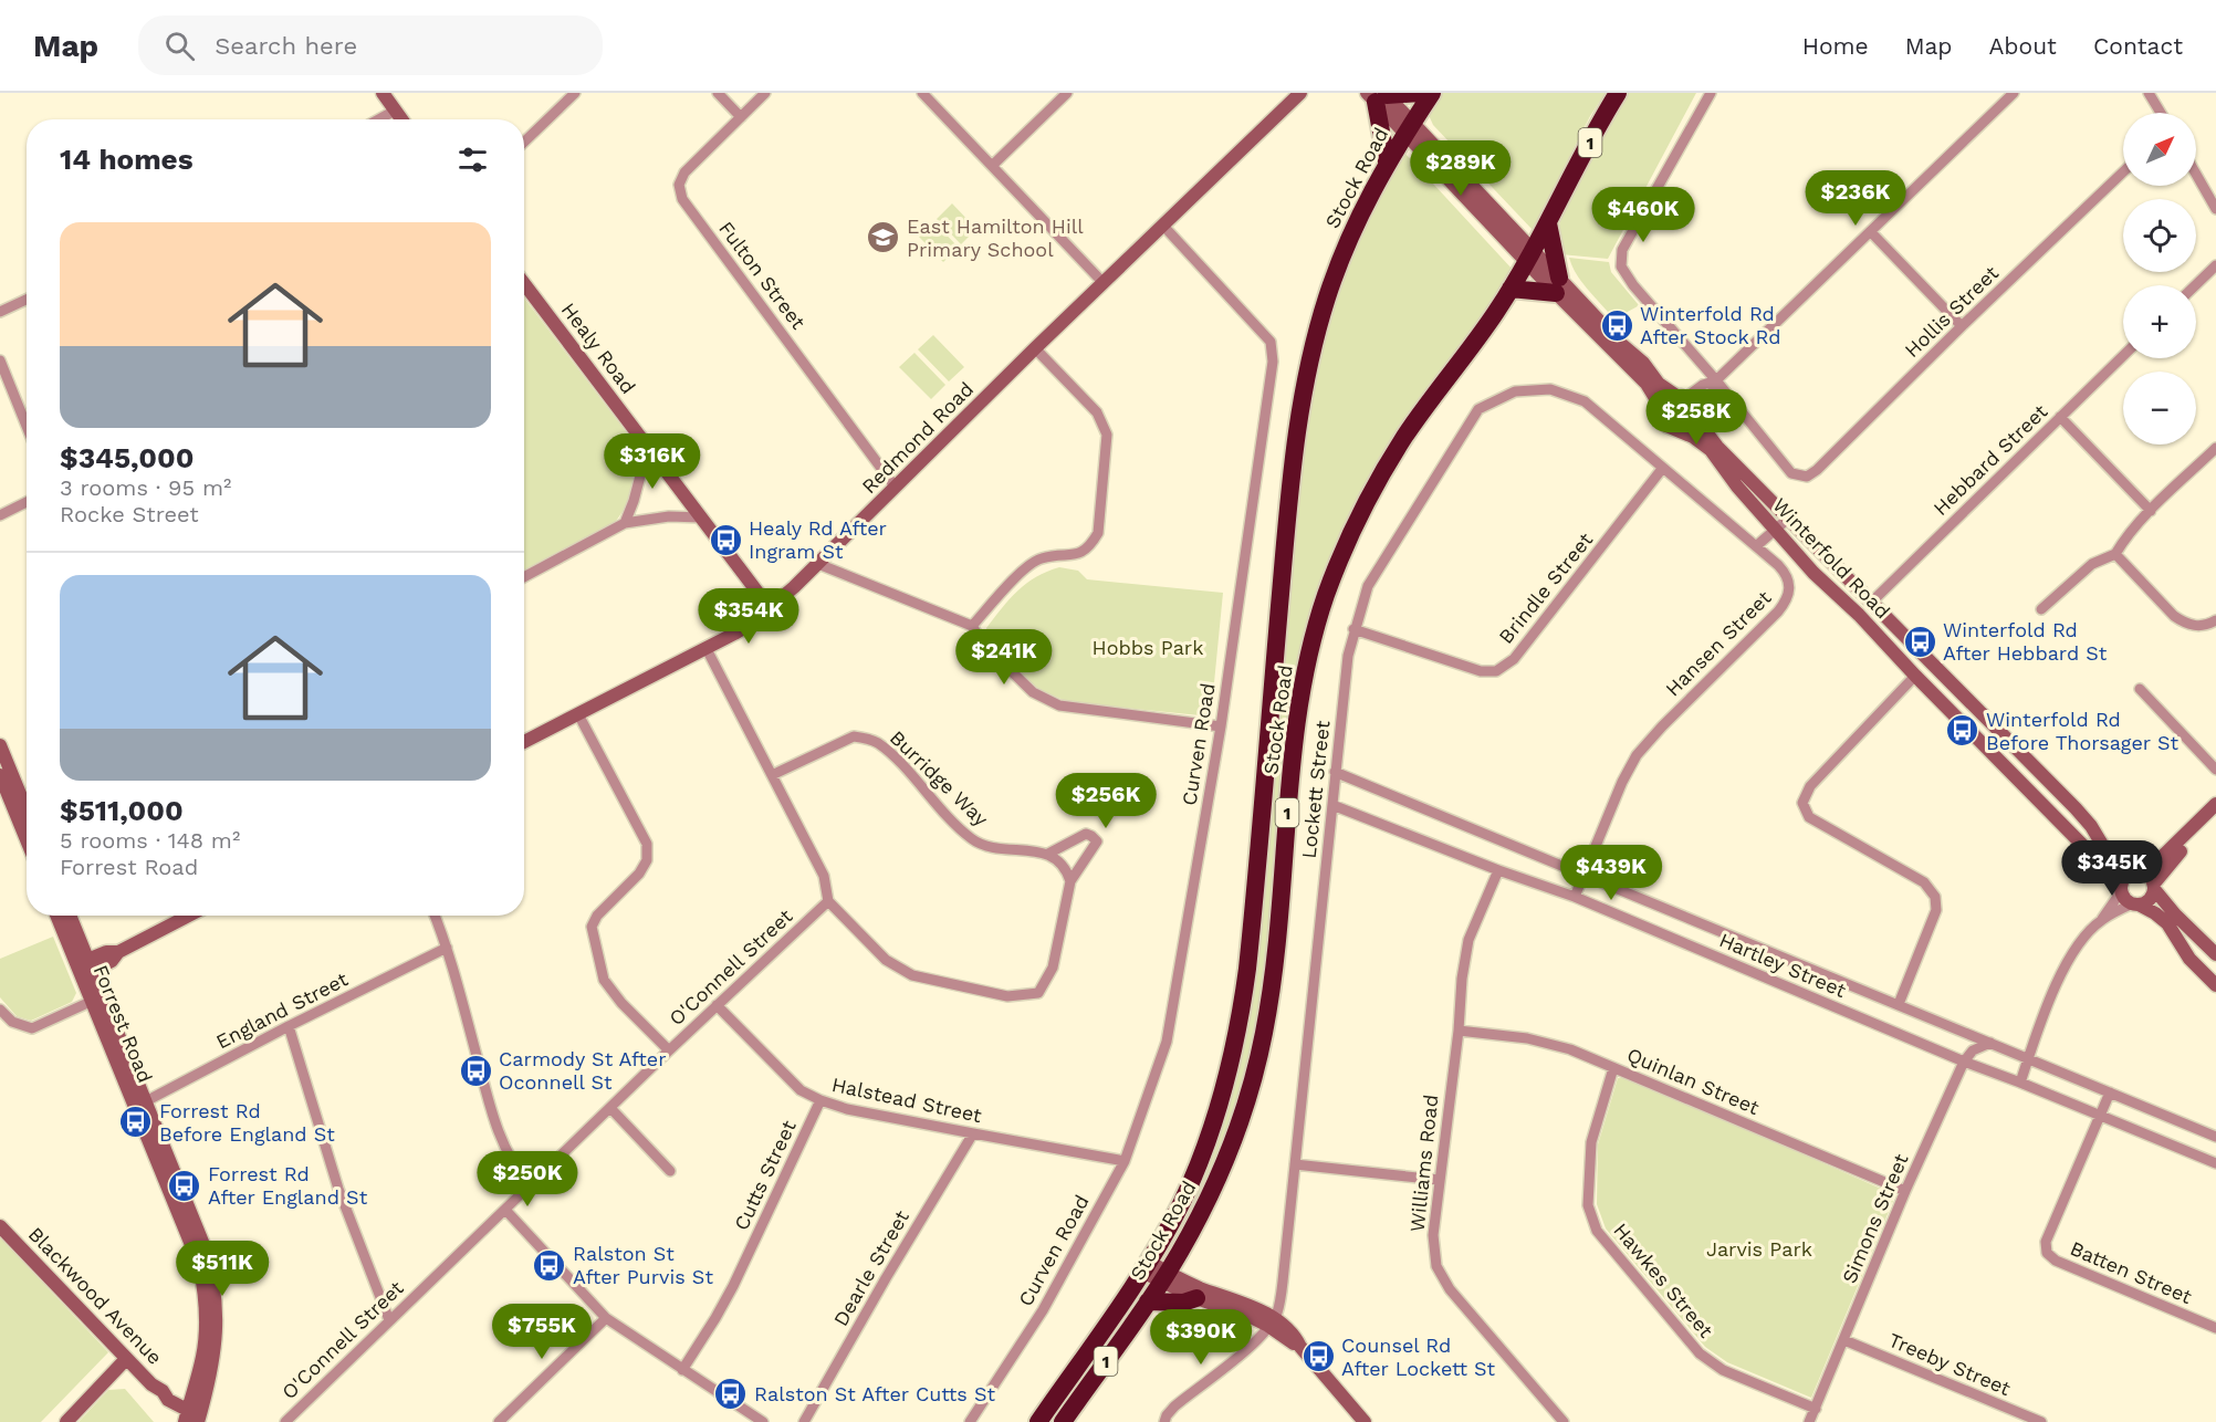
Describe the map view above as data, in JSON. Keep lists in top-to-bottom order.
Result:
{
  "streets": {
    "highway": ["1", "Stock Road"],
    "main road": [
      "Healy Road",
      "Redmond Road",
      "Winterfold Road",
      "Forrest Road",
      "Blackwood Avenue"
    ],
    "street": [
      "Fulton Street",
      "Hollis Street",
      "Hebbard Street",
      "Brindle Street",
      "Hansen Street",
      "Curven Road",
      "Burridge Way",
      "Lockett Street",
      "Hartley Street",
      "O'Connell Street",
      "England Street",
      "Quinlan Street",
      "Halstead Street",
      "Williams Road",
      "Cutts Street",
      "Simons Street",
      "Dearle Street",
      "Batten Street",
      "Hawkes Street",
      "Treeby Street"
    ]
  },
  "crossings": [
    ["Fulton Street", "Redmond Road"],
    ["Healy Road", "Redmond Road"],
    ["Redmond Road", "Curven Road"],
    ["Hebbard Street", "Winterfold Road"],
    ["Brindle Street", "Hansen Street"],
    ["Brindle Street", "Lockett Street"],
    ["Hansen Street", "Lockett Street"],
    ["Hansen Street", "Hartley Street"],
    ["Curven Road", "Halstead Street"],
    ["Lockett Street", "Hartley Street"],
    ["Hartley Street", "Williams Road"],
    ["Hartley Street", "Simons Street"],
    ["Hartley Street", "Batten Street"],
    ["O'Connell Street", "Halstead Street"],
    ["England Street", "Forrest Road"],
    ["Forrest Road", "Blackwood Avenue"],
    ["Quinlan Street", "Williams Road"],
    ["Quinlan Street", "Simons Street"],
    ["Quinlan Street", "Hawkes Street"],
    ["Halstead Street", "Cutts Street"],
    ["Halstead Street", "Dearle Street"],
    ["Simons Street", "Hawkes Street"],
    ["Simons Street", "Treeby Street"]
  ],
  "parks": ["Hobbs Park", "Jarvis Park"],
  "places": {
    "school or university": ["East Hamilton Hill Primary School"],
    "bus stop": [
      "Winterfold Rd After Stock Rd",
      "Healy Rd After Ingram St",
      "Winterfold Rd After Hebbard St",
      "Winterfold Rd Before Thorsager St",
      "Carmody St After Oconnell St",
      "Forrest Rd Before England St",
      "Forrest Rd After England St",
      "Ralston St After Purvis St",
      "Counsel Rd After Lockett St",
      "Ralston St After Cutts St"
    ]
  },
  "north": "top right",
  "page": {
    "header": "Map",
    "search": "Search here",
    "nav": [
      "Home",
      "Map",
      "About",
      "Contact"
    ],
    "map_buttons": ["+", "−"],
    "heading": "14 homes",
    "price": [
      "$289K",
      "$236K",
      "$460K",
      "$258K",
      "$316K",
      "$354K",
      "$241K",
      "$256K",
      "$345K",
      "$439K",
      "$250K",
      "$511K",
      "$755K",
      "$390K"
    ],
    "list": [
      {
        "name": "$345,000",
        "note": "3 rooms · 95 m² · Rocke Street"
      },
      {
        "name": "$511,000",
        "note": "5 rooms · 148 m² · Forrest Road"
      }
    ]
  }
}
